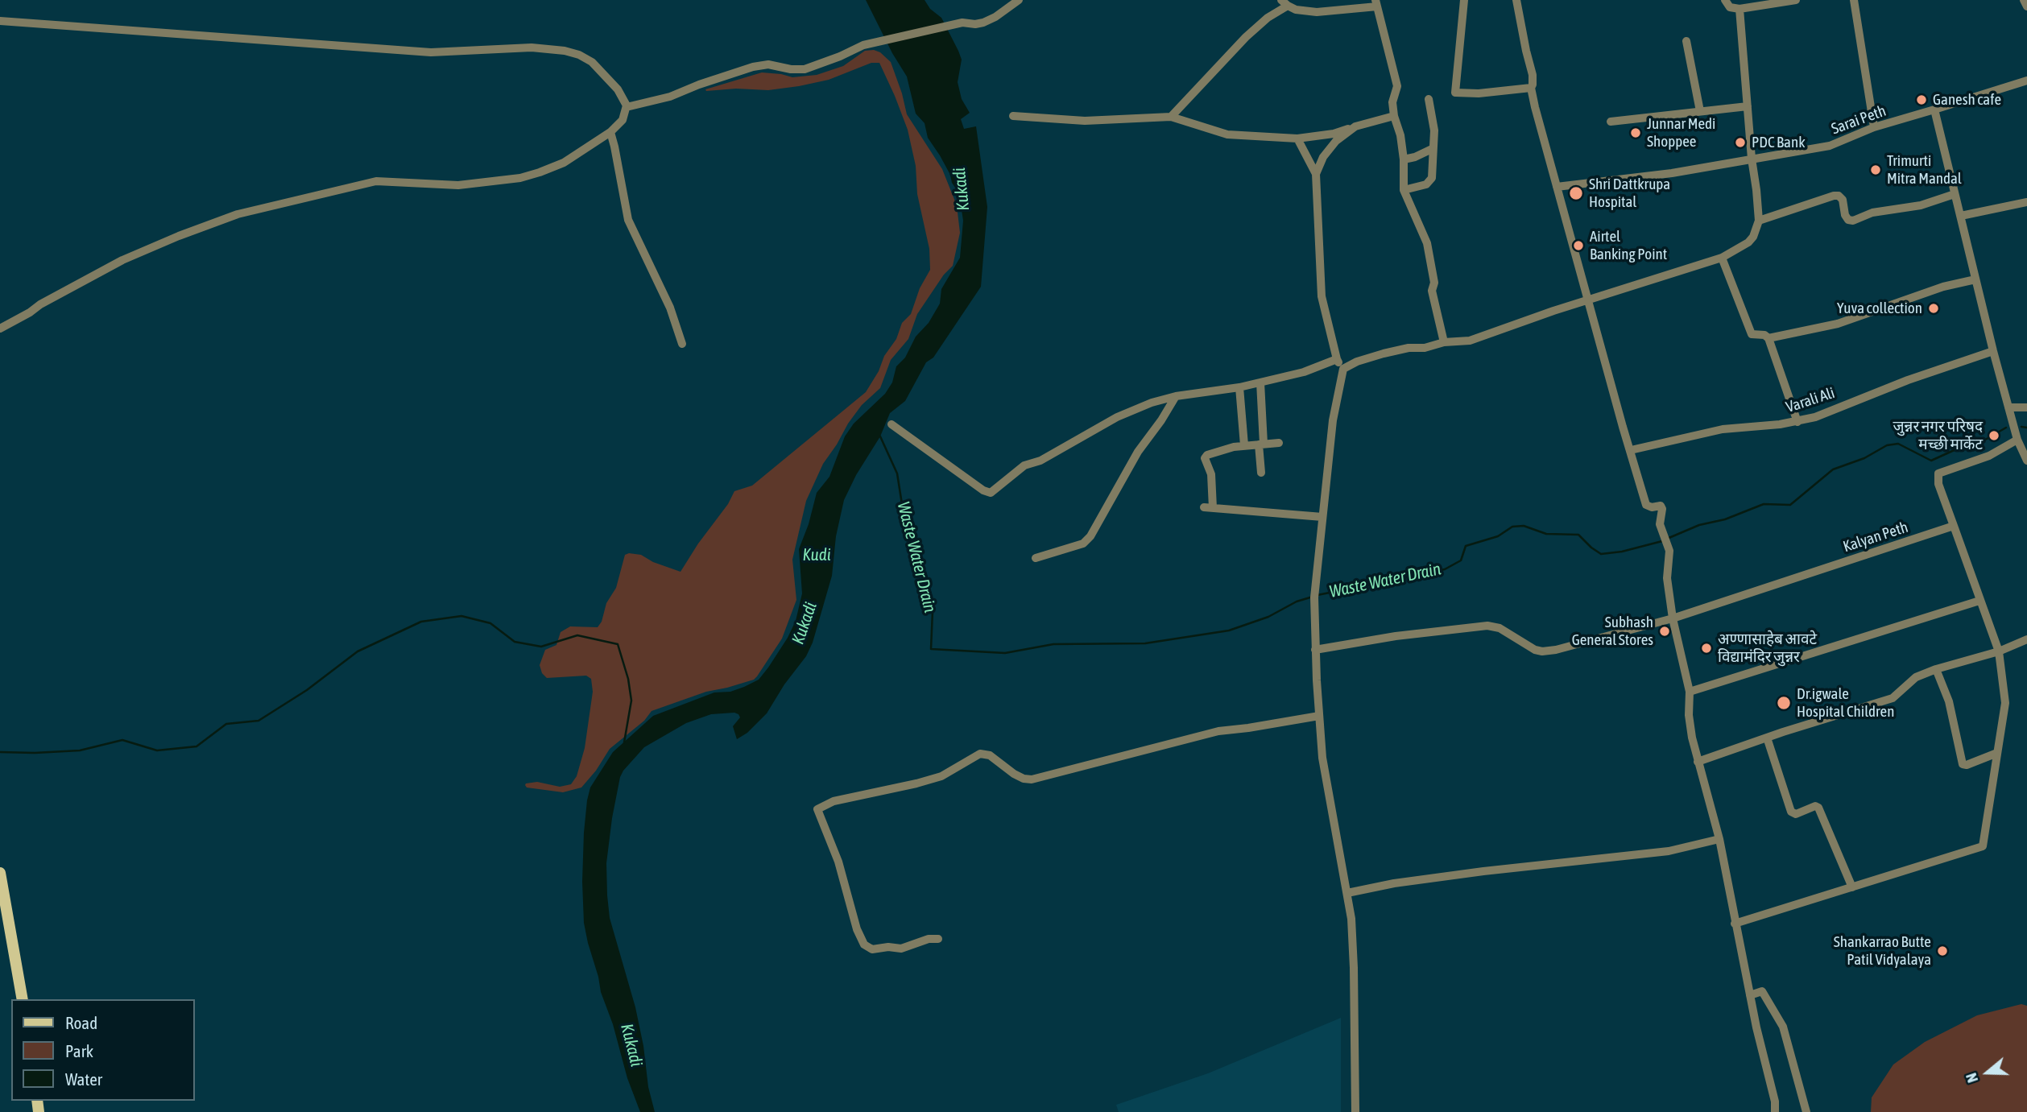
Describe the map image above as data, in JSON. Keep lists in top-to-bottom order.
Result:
{
  "streets": {
    "street": ["Sarai Peth", "Varali Ali", "Kalyan Peth"]
  },
  "water": ["Kukadi", "Kudi", "Waste Water Drain"],
  "places": [
    "Ganesh cafe",
    "Junnar Medi Shoppee",
    "PDC Bank",
    "Trimurti Mitra Mandal",
    "Shri Dattkrupa Hospital",
    "Airtel Banking Point",
    "Yuva collection",
    "जुन्नर नगर परिषद मच्छी मार्केट",
    "Subhash General Stores",
    "अण्णासाहेब आवटे विद्यामंदिर जुन्नर",
    "Dr.igwale Hospital Children",
    "Shankarrao Butte Patil Vidyalaya"
  ],
  "legend": ["Road", "Park", "Water"],
  "north": "left"
}
